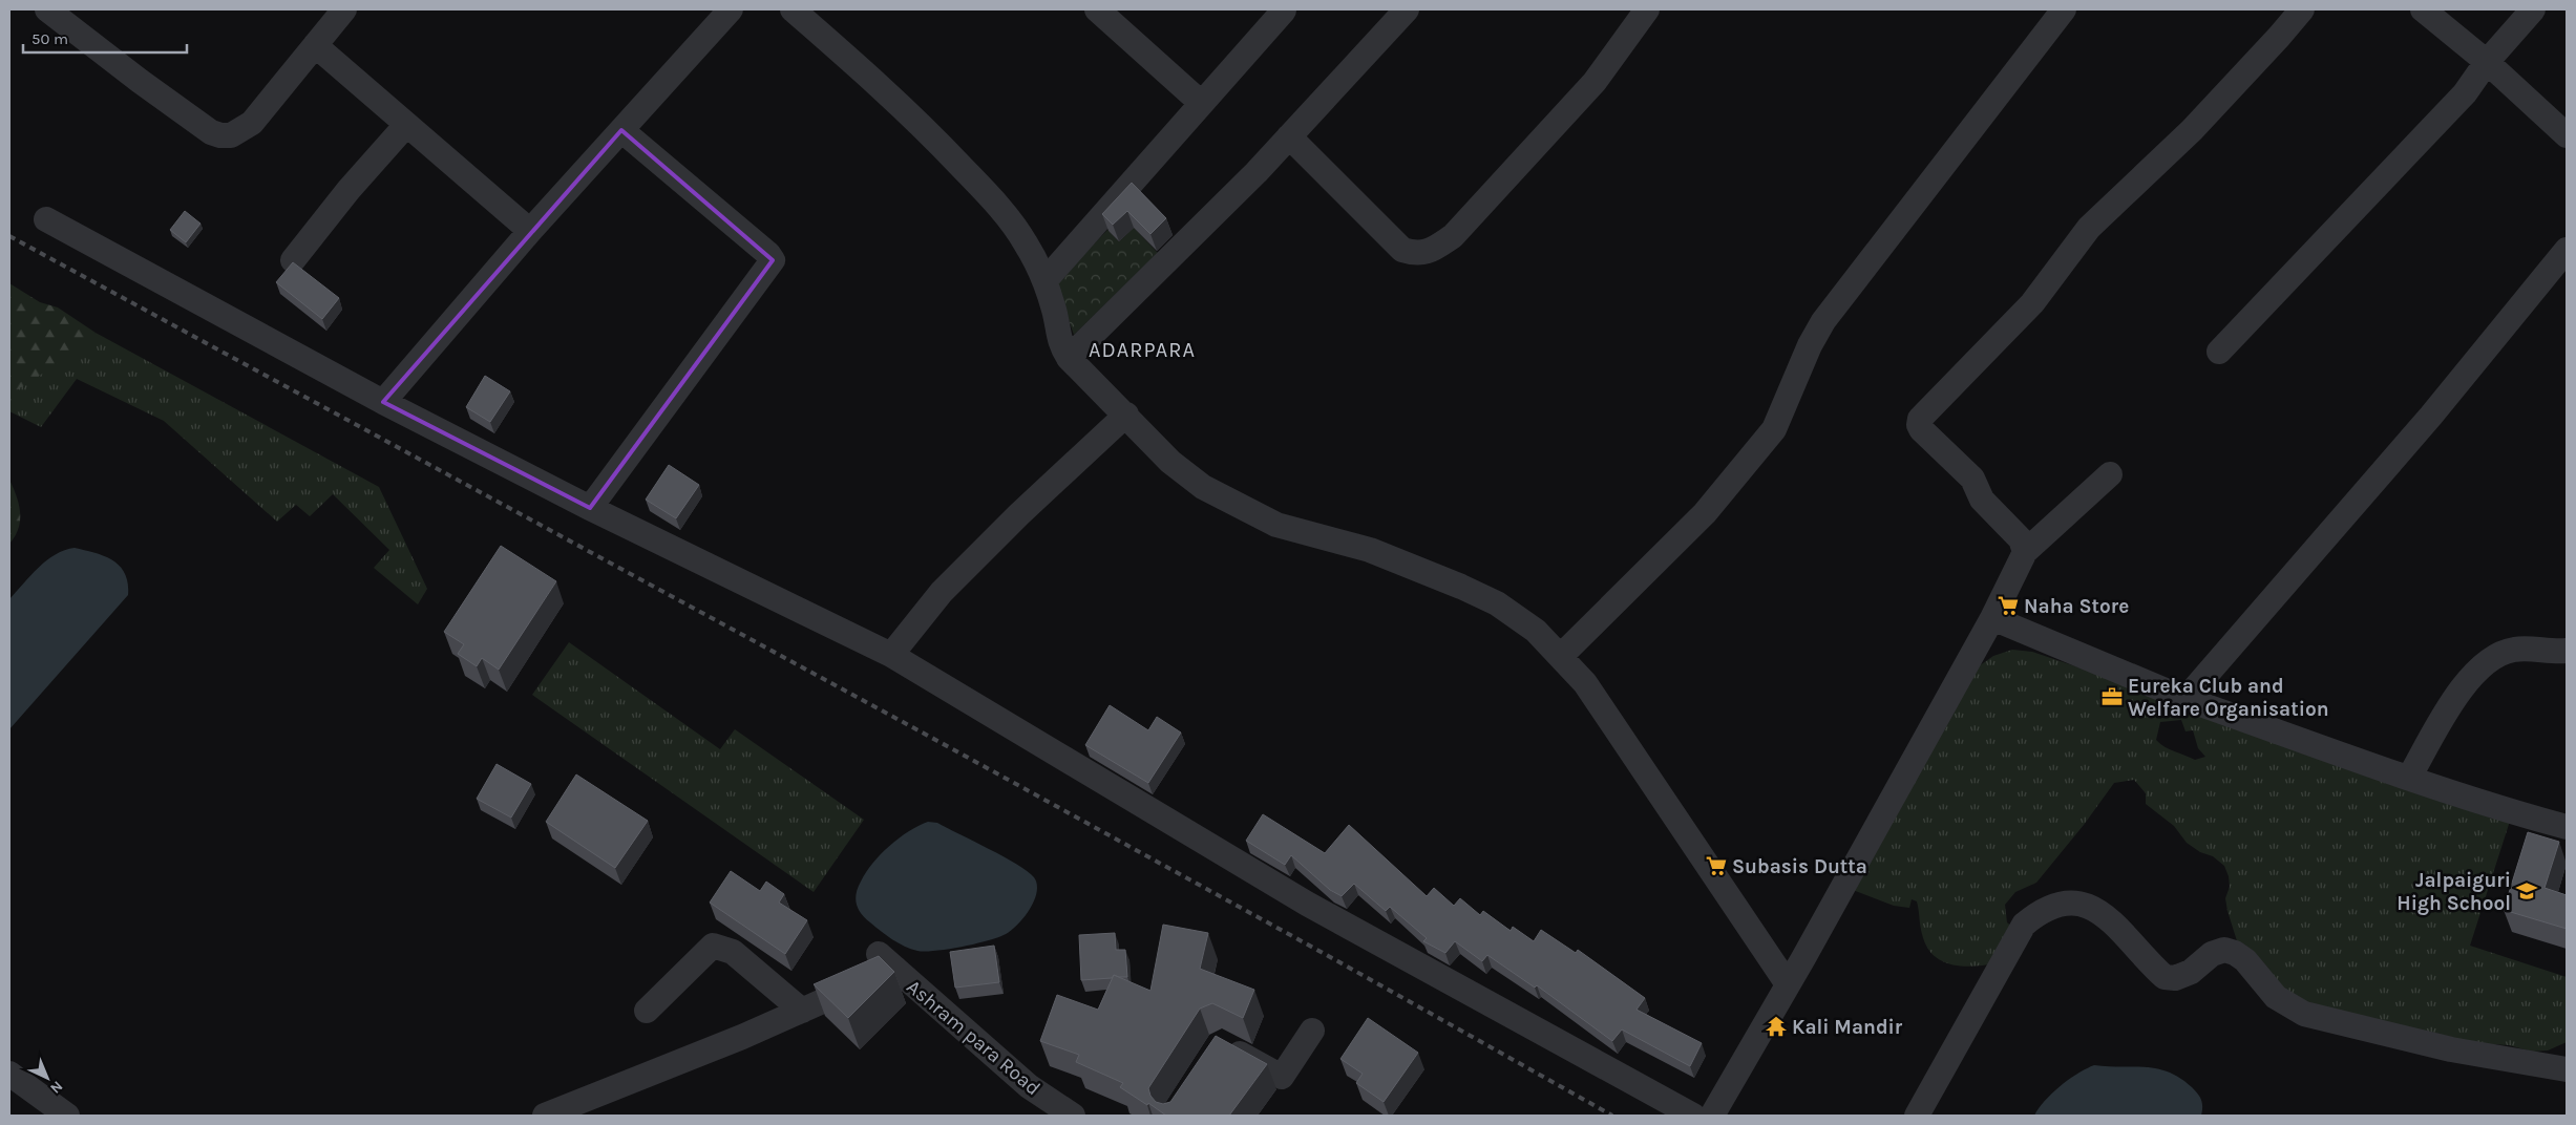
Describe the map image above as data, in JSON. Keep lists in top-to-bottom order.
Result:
{
  "streets": {
    "street": ["Ashram para Road"]
  },
  "districts": ["ADARPARA"],
  "places": {
    "supermarket": ["Naha Store", "Subasis Dutta"],
    "office": ["Eureka Club and Welfare Organisation"],
    "school or university": ["Jalpaiguri High School"],
    "temple": ["Kali Mandir"]
  },
  "scale_bar": "50 m",
  "north": "bottom right"
}
